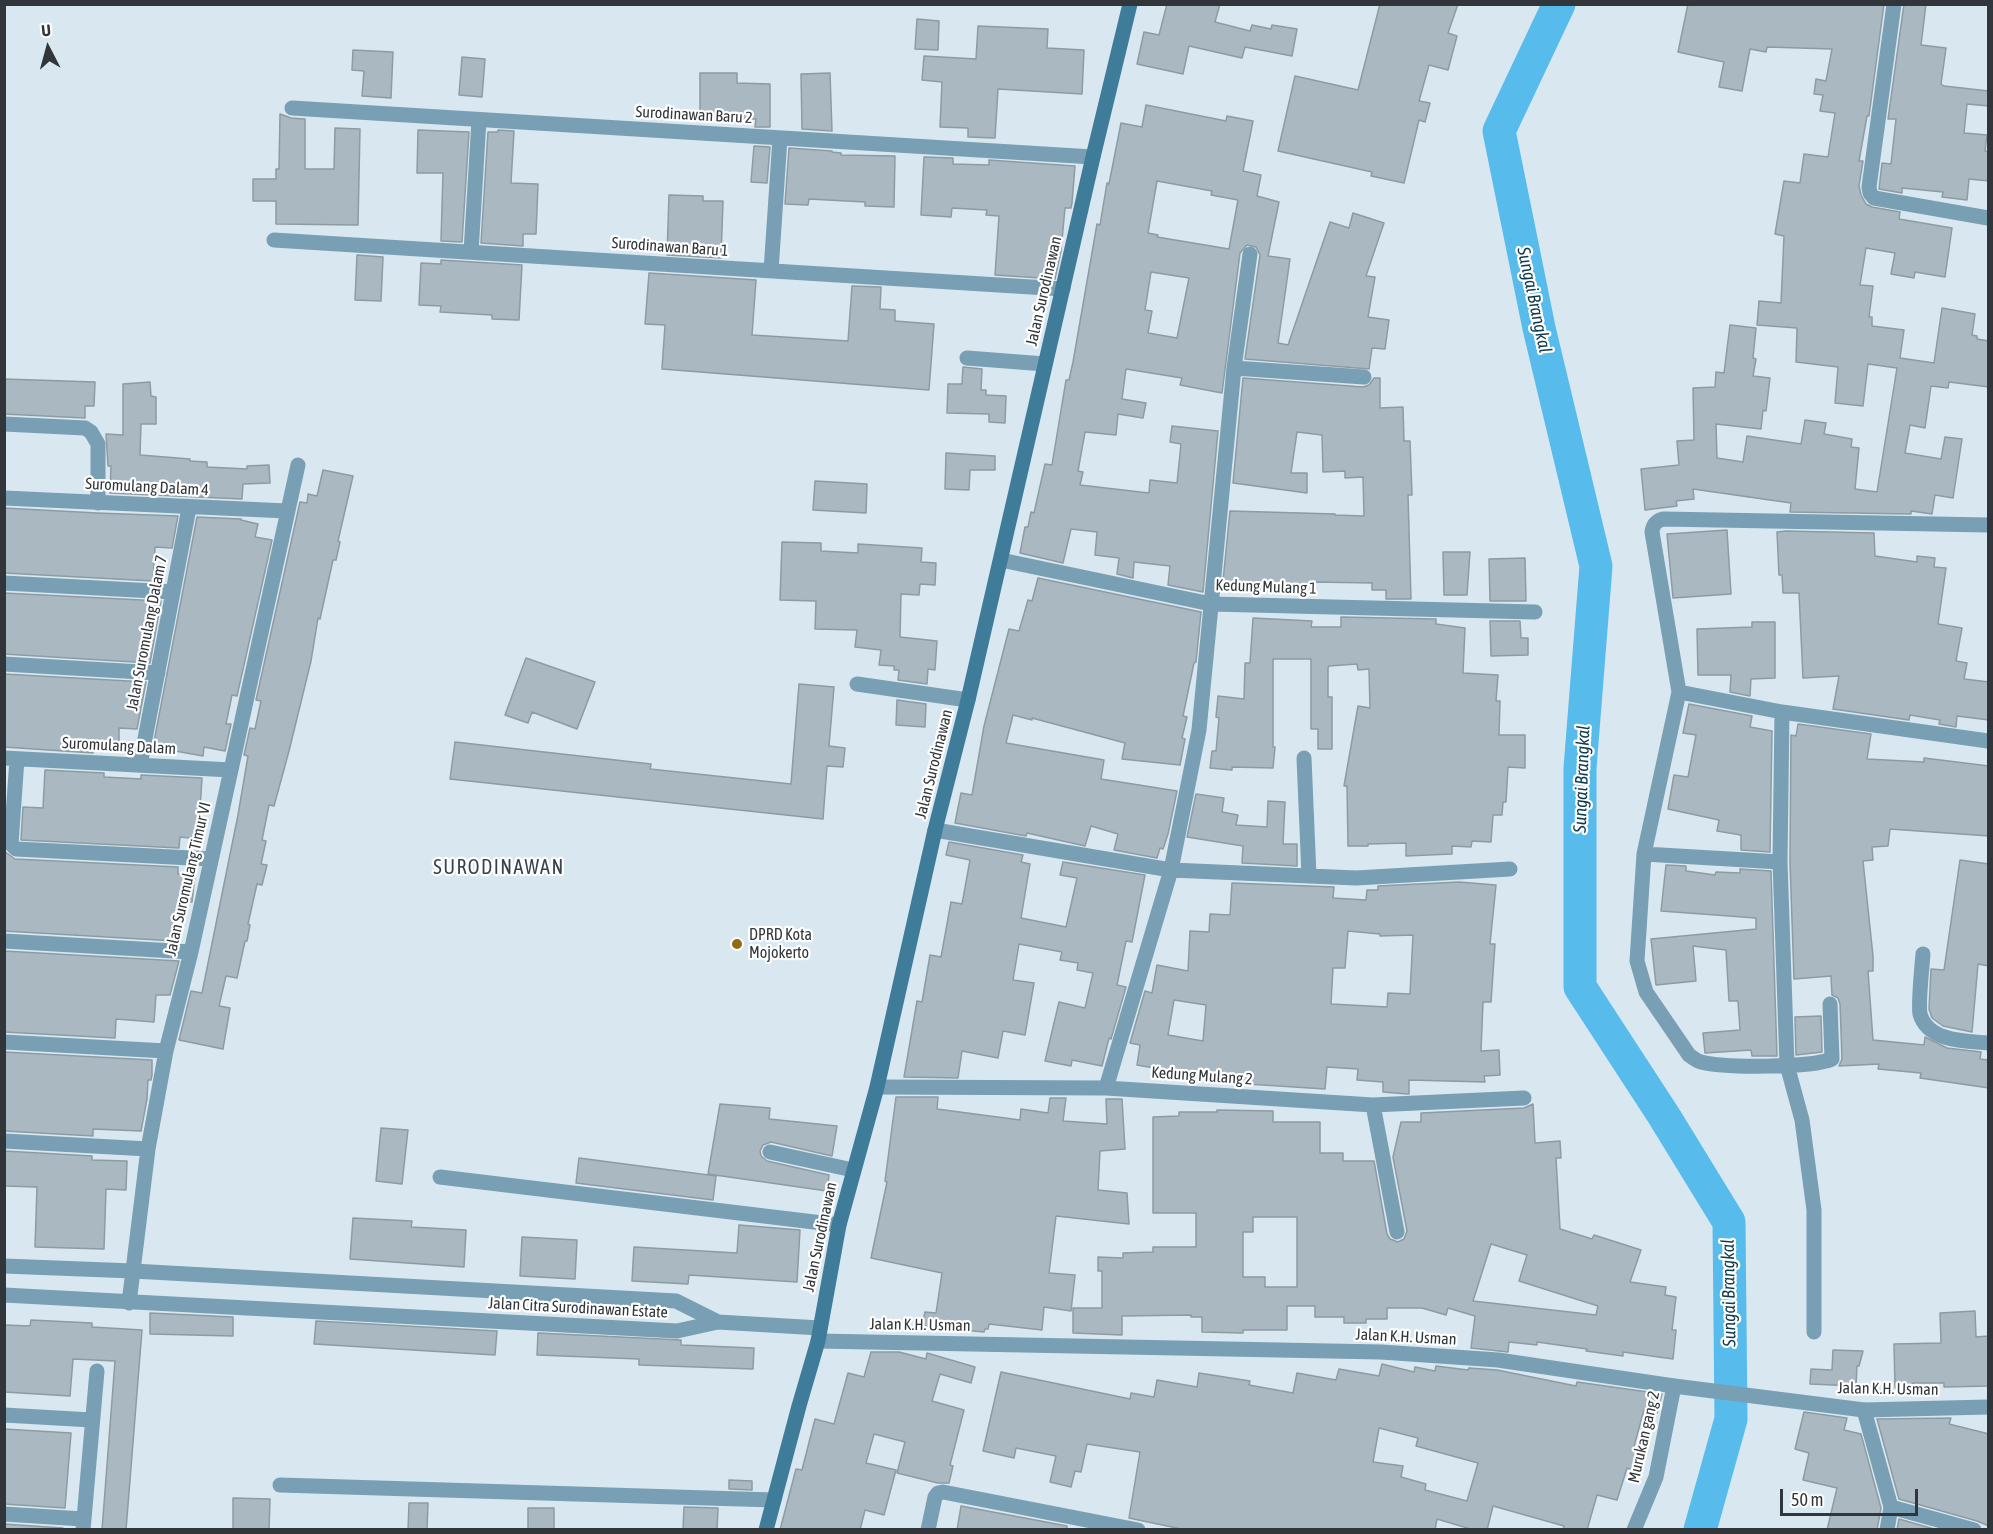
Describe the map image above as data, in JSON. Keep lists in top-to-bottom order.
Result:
{
  "streets": {
    "main road": ["Jalan Surodinawan"],
    "street": [
      "Surodinawan Baru 2",
      "Surodinawan Baru 1",
      "Suromulang Dalam 4",
      "Kedung Mulang 1",
      "Jalan Suromulang Dalam 7",
      "Suromulang Dalam",
      "Jalan Suromulang Timur VI",
      "Kedung Mulang 2",
      "Jalan Citra Surodinawan Estate",
      "Jalan K.H. Usman",
      "Murukan gang 2"
    ]
  },
  "crossings": [
    ["Surodinawan Baru 2", "Jalan Surodinawan"],
    ["Surodinawan Baru 1", "Jalan Surodinawan"],
    ["Jalan Surodinawan", "Kedung Mulang 1"],
    ["Jalan Surodinawan", "Kedung Mulang 2"],
    ["Jalan Surodinawan", "Jalan K.H. Usman"],
    ["Suromulang Dalam 4", "Jalan Suromulang Dalam 7"],
    ["Suromulang Dalam 4", "Jalan Suromulang Timur VI"],
    ["Jalan Suromulang Dalam 7", "Suromulang Dalam"],
    ["Suromulang Dalam", "Jalan Suromulang Timur VI"],
    ["Jalan Suromulang Timur VI", "Jalan Citra Surodinawan Estate"],
    ["Jalan Citra Surodinawan Estate", "Jalan K.H. Usman"],
    ["Jalan K.H. Usman", "Murukan gang 2"]
  ],
  "districts": ["SURODINAWAN"],
  "water": ["Sungai Brangkal"],
  "places": ["DPRD Kota Mojokerto"],
  "scale_bar": "50 m",
  "north": "top"
}
